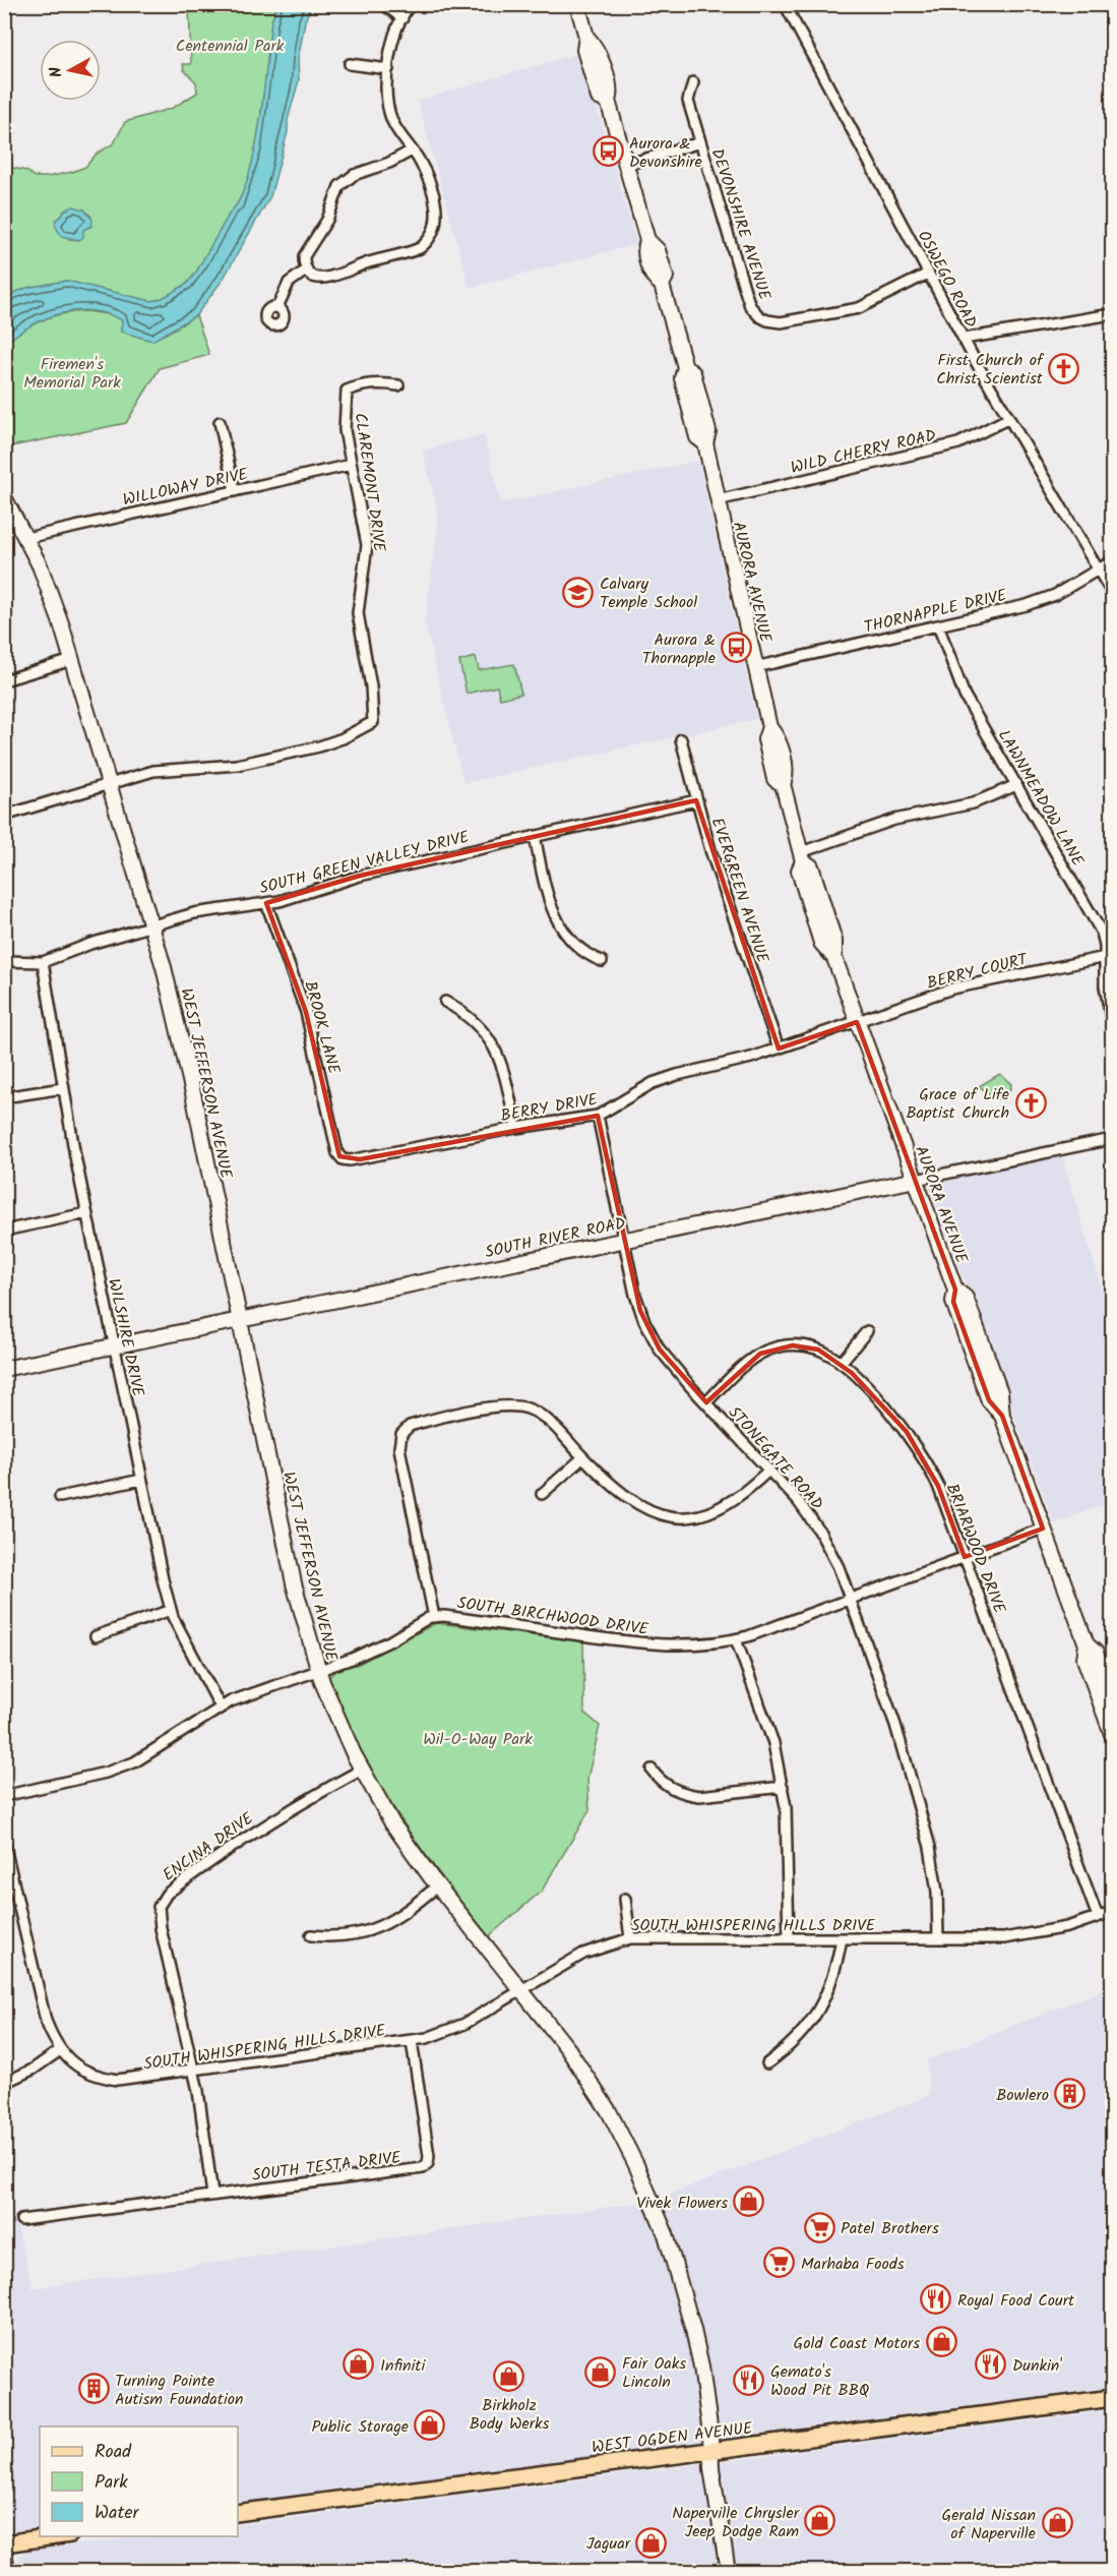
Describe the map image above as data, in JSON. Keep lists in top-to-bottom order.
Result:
{
  "streets": {
    "main road": ["WEST OGDEN AVENUE"],
    "street": [
      "DEVONSHIRE AVENUE",
      "OSWEGO ROAD",
      "WILD CHERRY ROAD",
      "CLAREMONT DRIVE",
      "WILLOWAY DRIVE",
      "AURORA AVENUE",
      "THORNAPPLE DRIVE",
      "LAWNMEADOW LANE",
      "SOUTH GREEN VALLEY DRIVE",
      "EVERGREEN AVENUE",
      "BERRY COURT",
      "BROOK LANE",
      "WEST JEFFERSON AVENUE",
      "BERRY DRIVE",
      "SOUTH RIVER ROAD",
      "WILSHIRE DRIVE",
      "STONEGATE ROAD",
      "BRIARWOOD DRIVE",
      "SOUTH BIRCHWOOD DRIVE",
      "ENCINA DRIVE",
      "SOUTH WHISPERING HILLS DRIVE",
      "SOUTH TESTA DRIVE"
    ]
  },
  "crossings": [
    ["DEVONSHIRE AVENUE", "OSWEGO ROAD"],
    ["DEVONSHIRE AVENUE", "AURORA AVENUE"],
    ["OSWEGO ROAD", "WILD CHERRY ROAD"],
    ["OSWEGO ROAD", "THORNAPPLE DRIVE"],
    ["WILD CHERRY ROAD", "AURORA AVENUE"],
    ["CLAREMONT DRIVE", "WILLOWAY DRIVE"],
    ["CLAREMONT DRIVE", "WEST JEFFERSON AVENUE"],
    ["WILLOWAY DRIVE", "WEST JEFFERSON AVENUE"],
    ["AURORA AVENUE", "THORNAPPLE DRIVE"],
    ["AURORA AVENUE", "BERRY COURT"],
    ["AURORA AVENUE", "BERRY DRIVE"],
    ["AURORA AVENUE", "SOUTH RIVER ROAD"],
    ["AURORA AVENUE", "SOUTH BIRCHWOOD DRIVE"],
    ["THORNAPPLE DRIVE", "LAWNMEADOW LANE"],
    ["LAWNMEADOW LANE", "BERRY COURT"],
    ["SOUTH GREEN VALLEY DRIVE", "EVERGREEN AVENUE"],
    ["SOUTH GREEN VALLEY DRIVE", "BROOK LANE"],
    ["SOUTH GREEN VALLEY DRIVE", "WEST JEFFERSON AVENUE"],
    ["SOUTH GREEN VALLEY DRIVE", "WILSHIRE DRIVE"],
    ["EVERGREEN AVENUE", "BERRY DRIVE"],
    ["BERRY COURT", "BERRY DRIVE"],
    ["BROOK LANE", "BERRY DRIVE"],
    ["WEST JEFFERSON AVENUE", "SOUTH RIVER ROAD"],
    ["WEST JEFFERSON AVENUE", "SOUTH BIRCHWOOD DRIVE"],
    ["WEST JEFFERSON AVENUE", "ENCINA DRIVE"],
    ["WEST JEFFERSON AVENUE", "SOUTH WHISPERING HILLS DRIVE"],
    ["WEST JEFFERSON AVENUE", "WEST OGDEN AVENUE"],
    ["BERRY DRIVE", "STONEGATE ROAD"],
    ["SOUTH RIVER ROAD", "WILSHIRE DRIVE"],
    ["SOUTH RIVER ROAD", "STONEGATE ROAD"],
    ["WILSHIRE DRIVE", "SOUTH BIRCHWOOD DRIVE"],
    ["STONEGATE ROAD", "BRIARWOOD DRIVE"],
    ["STONEGATE ROAD", "SOUTH BIRCHWOOD DRIVE"],
    ["STONEGATE ROAD", "SOUTH WHISPERING HILLS DRIVE"],
    ["BRIARWOOD DRIVE", "SOUTH BIRCHWOOD DRIVE"],
    ["BRIARWOOD DRIVE", "SOUTH WHISPERING HILLS DRIVE"],
    ["ENCINA DRIVE", "SOUTH WHISPERING HILLS DRIVE"],
    ["SOUTH WHISPERING HILLS DRIVE", "SOUTH TESTA DRIVE"]
  ],
  "parks": ["Centennial Park", "Firemen's Memorial Park", "Wil-O-Way Park"],
  "places": {
    "bus stop": ["Aurora & Devonshire", "Aurora & Thornapple"],
    "church": ["First Church of Christ Scientist", "Grace of Life Baptist Church"],
    "school or university": ["Calvary Temple School"],
    "building": ["Bowlero", "Turning Pointe Autism Foundation"],
    "shop": [
      "Vivek Flowers",
      "Gold Coast Motors",
      "Infiniti",
      "Fair Oaks Lincoln",
      "Birkholz Body Werks",
      "Public Storage",
      "Naperville Chrysler Jeep Dodge Ram",
      "Gerald Nissan of Naperville",
      "Jaguar"
    ],
    "supermarket": ["Patel Brothers", "Marhaba Foods"],
    "restaurant": ["Royal Food Court", "Dunkin'", "Gemato's Wood Pit BBQ"]
  },
  "legend": ["Road", "Park", "Water"],
  "north": "left"
}
